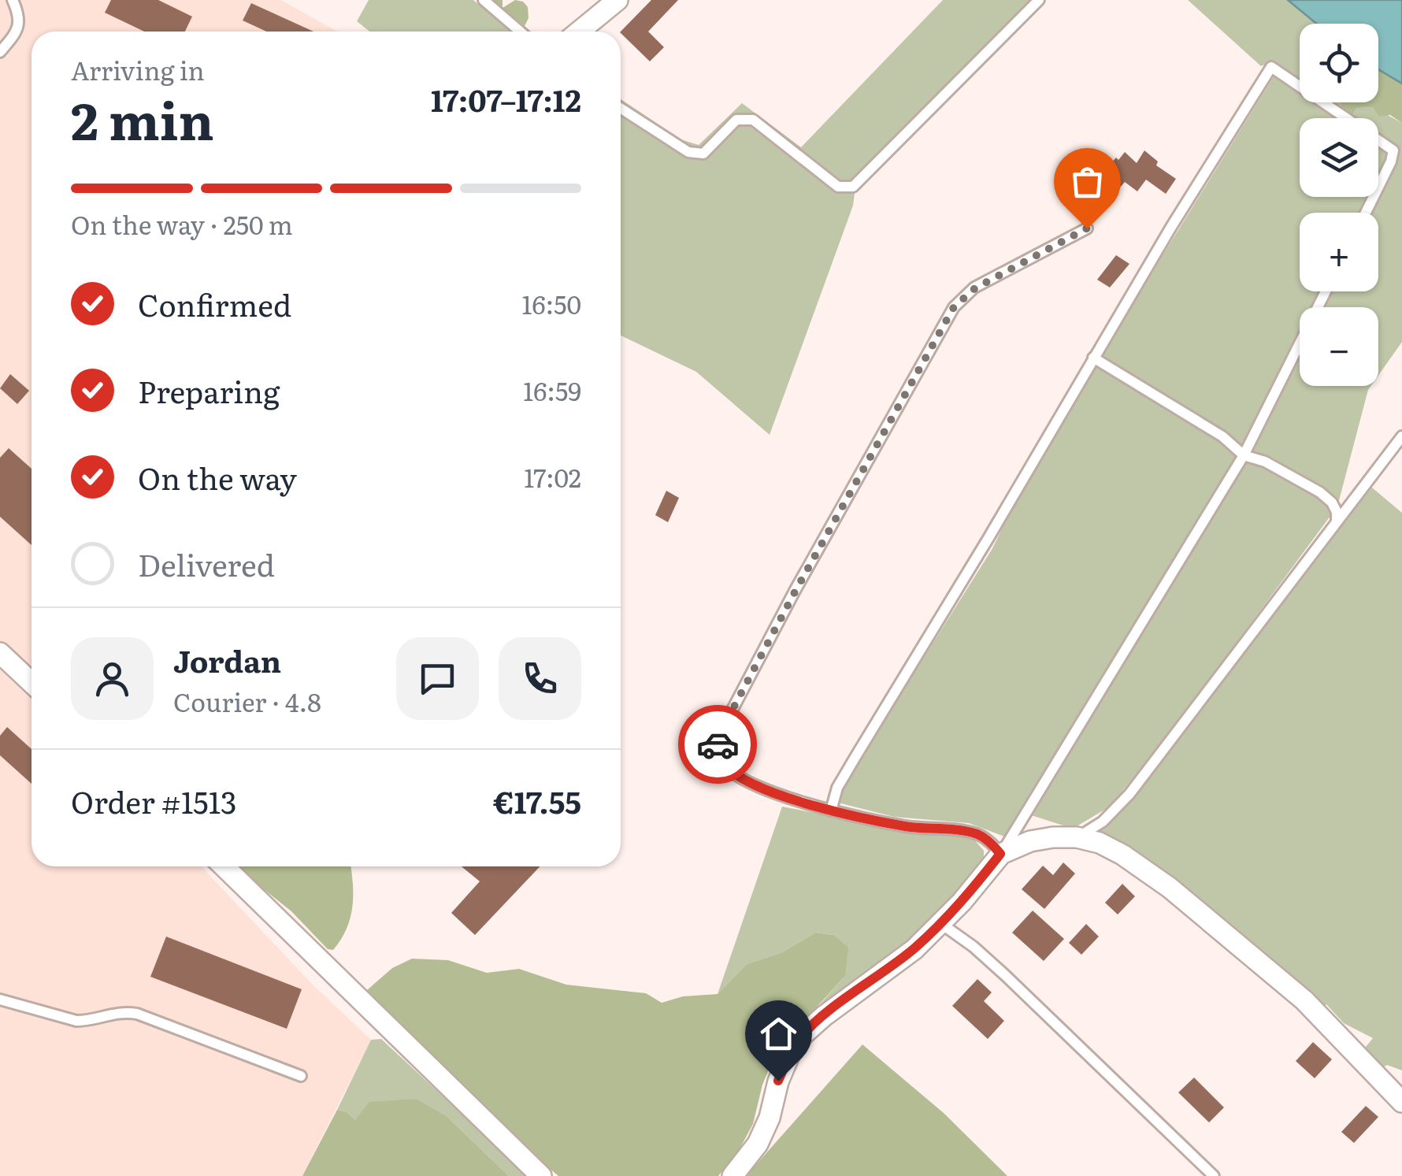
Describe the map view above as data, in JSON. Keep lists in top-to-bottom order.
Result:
{
  "page": {
    "map_buttons": ["+", "−"],
    "heading": ["2 min", "Arriving in", "17:07–17:12"],
    "panel": [
      "Jordan",
      "Courier · 4.8",
      "Order #1513",
      "€17.55"
    ],
    "bar": "On the way · 250 m",
    "list": [
      ["Confirmed", "16:50"],
      ["Preparing", "16:59"],
      ["On the way", "17:02"],
      "Delivered"
    ]
  }
}
